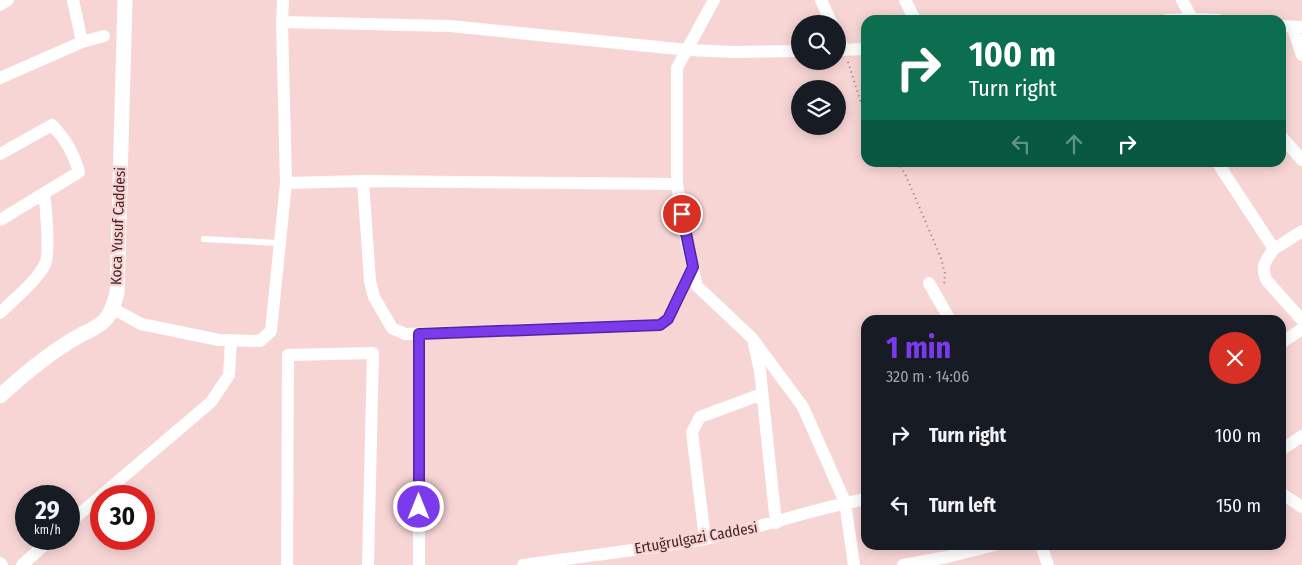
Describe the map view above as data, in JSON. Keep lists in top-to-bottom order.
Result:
{
  "streets": {
    "street": ["Koca Yusuf Caddesi", "Ertuğrulgazi Caddesi"]
  },
  "page": {
    "turn": ["100 m", "Turn right"],
    "heading": ["1 min", "320 m · 14:06"],
    "list": [
      {
        "name": "Turn right",
        "value": "100 m"
      },
      {
        "name": "Turn left",
        "value": "150 m"
      }
    ],
    "speed": "29 km/h",
    "limit": "30"
  }
}
